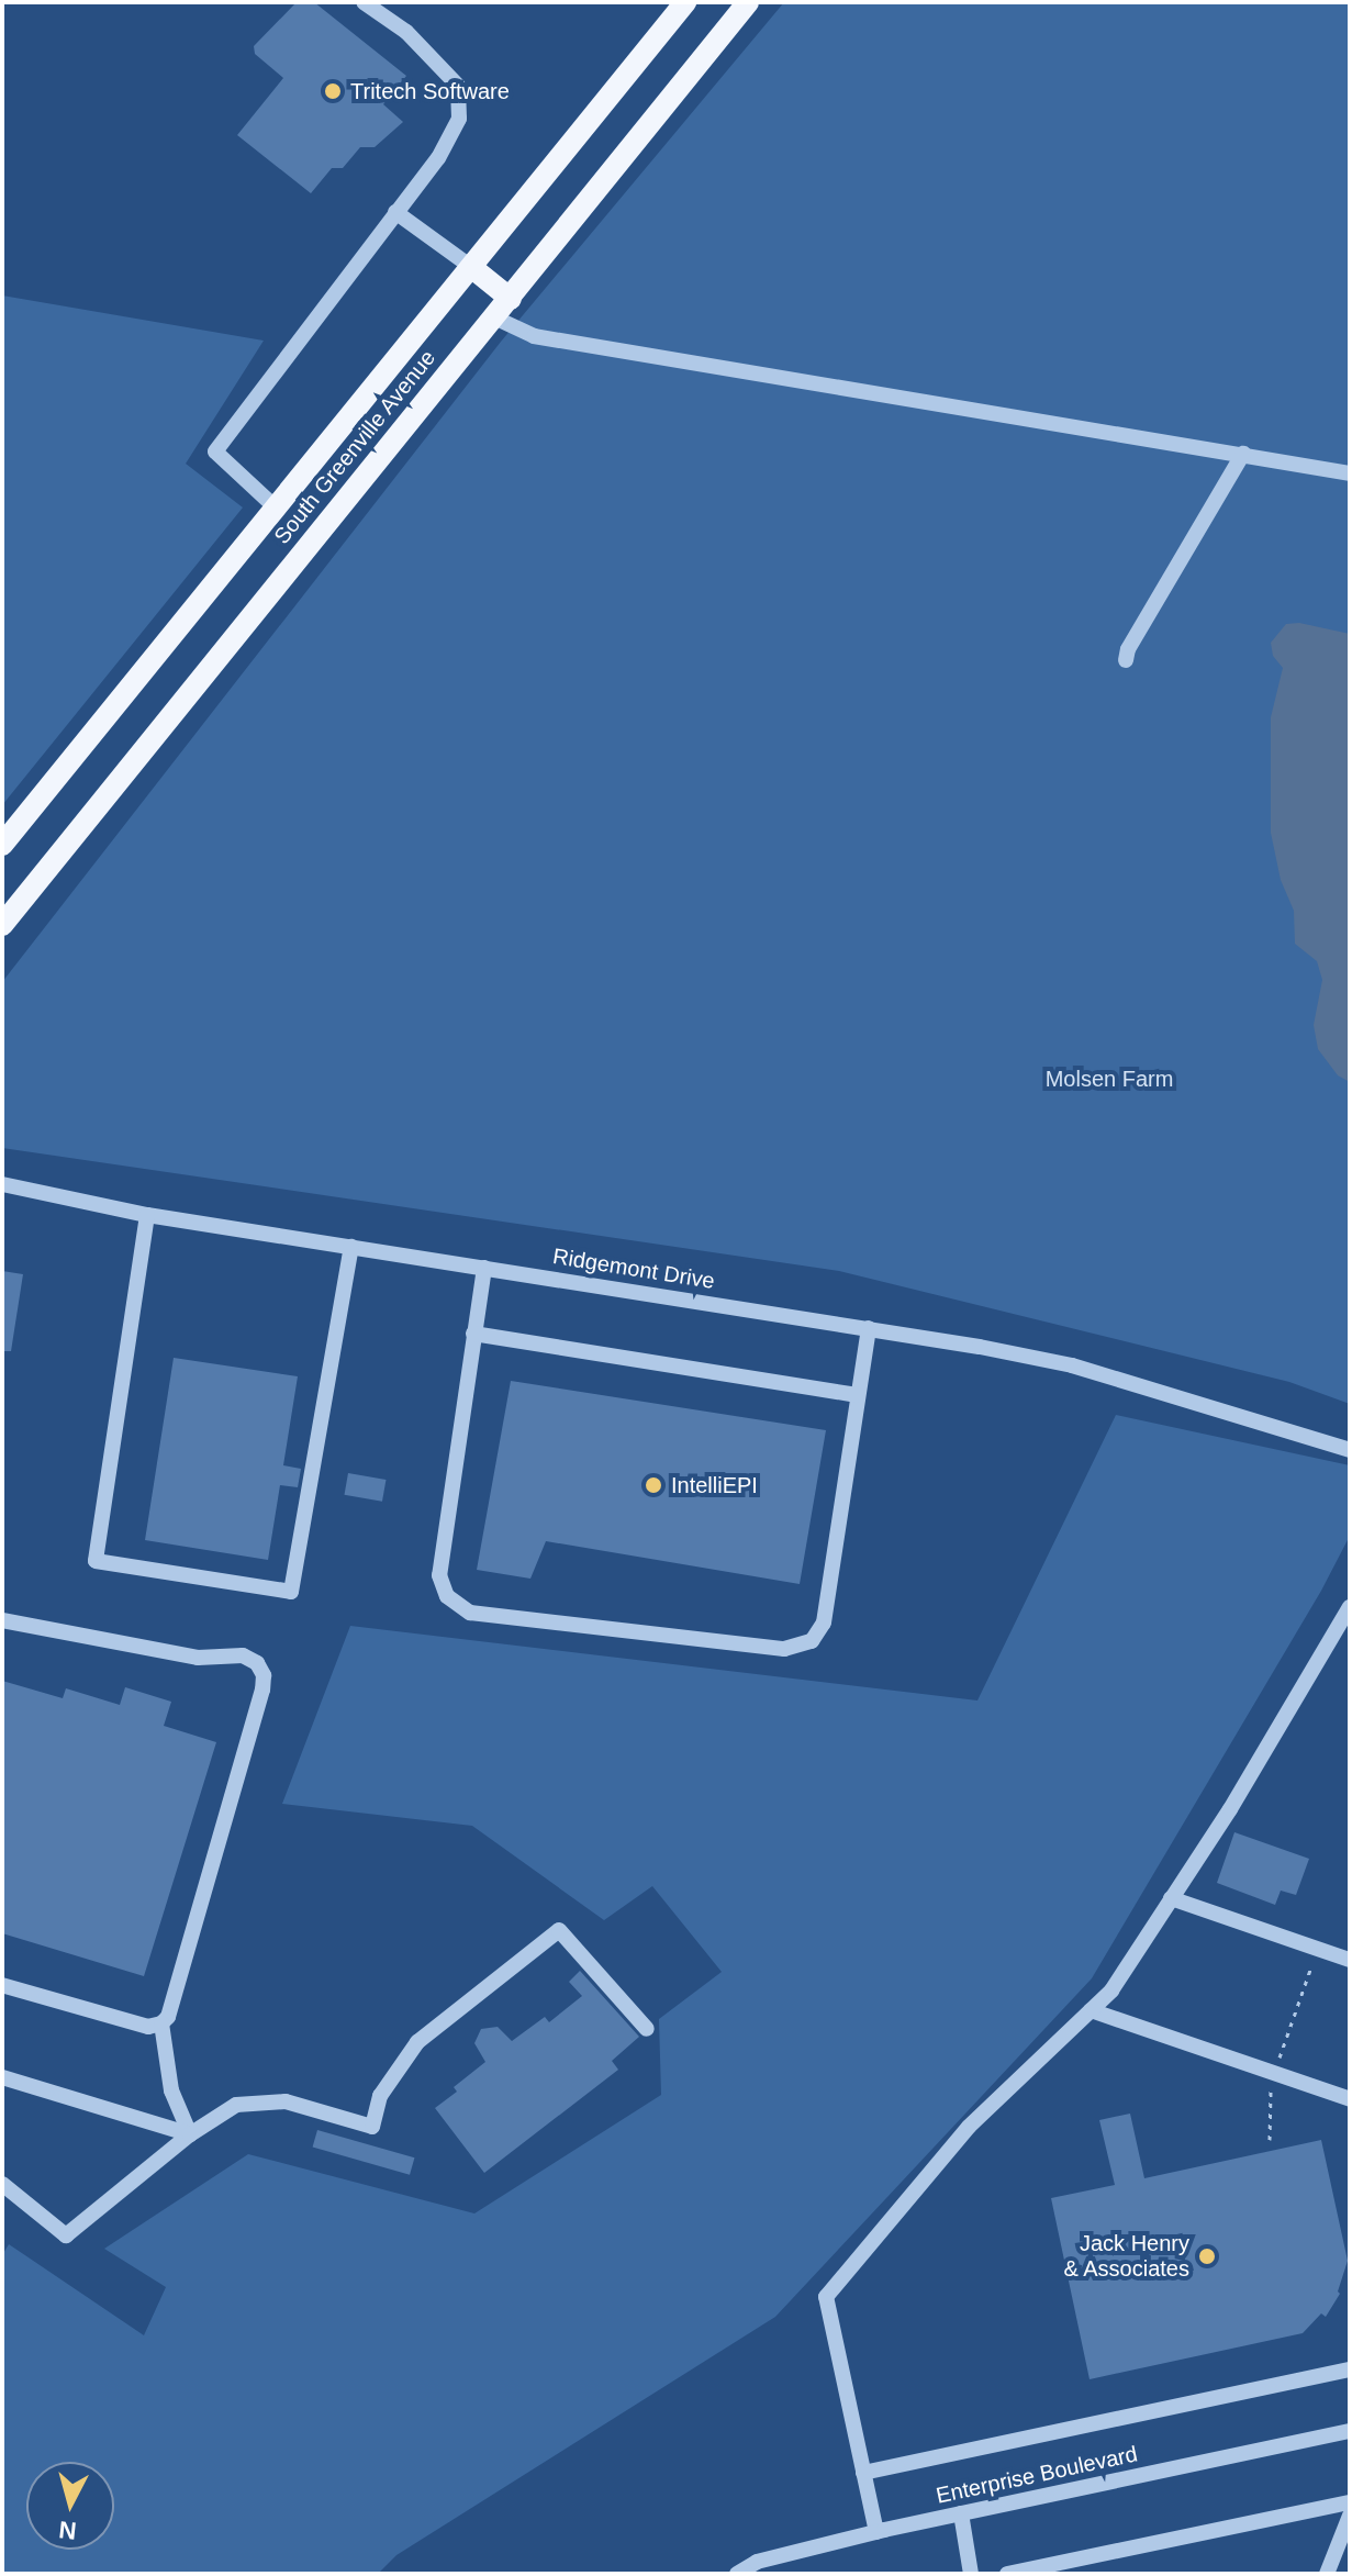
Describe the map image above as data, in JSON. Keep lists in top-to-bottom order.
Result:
{
  "streets": {
    "main road": ["South Greenville Avenue"],
    "street": ["Ridgemont Drive", "Enterprise Boulevard"]
  },
  "parks": ["Molsen Farm"],
  "places": ["Tritech Software", "IntelliEPI", "Jack Henry & Associates"],
  "north": "bottom"
}
